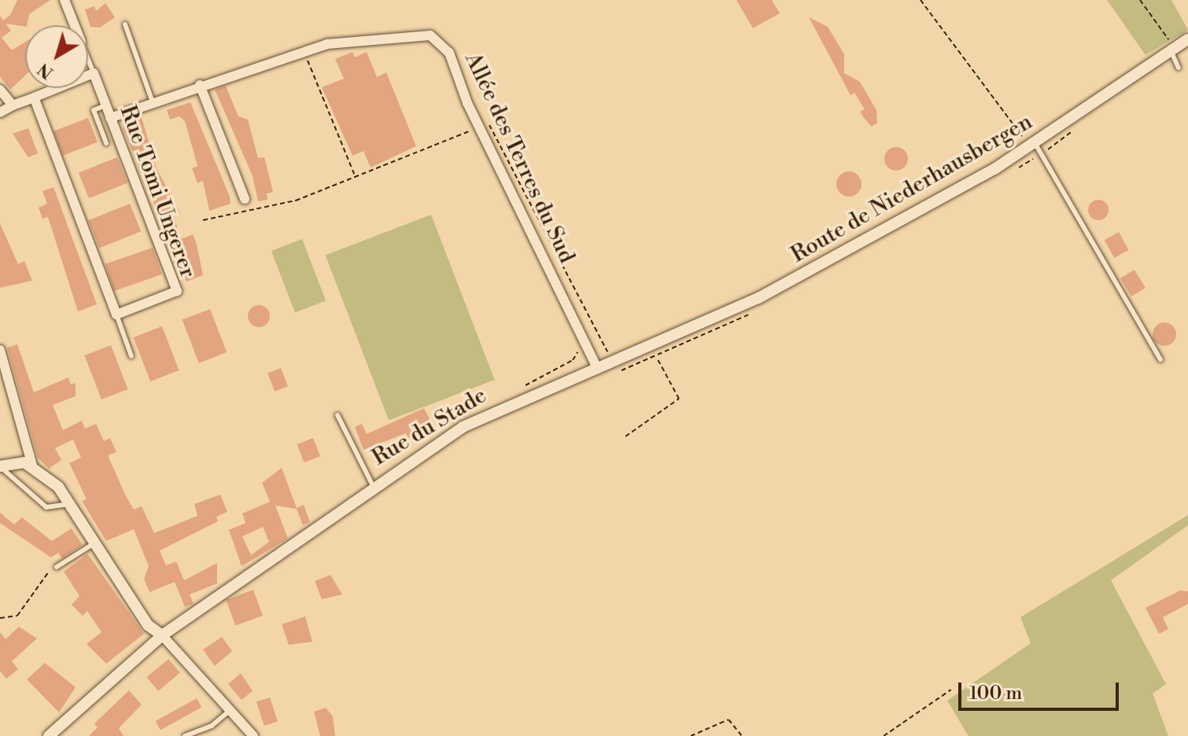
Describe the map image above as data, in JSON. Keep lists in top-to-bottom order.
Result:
{
  "streets": {
    "street": [
      "Allée des Terres du Sud",
      "Route de Niederhausbergen",
      "Rue Tomi Ungerer",
      "Rue du Stade"
    ]
  },
  "crossings": [
    ["Allée des Terres du Sud", "Rue Tomi Ungerer"],
    ["Allée des Terres du Sud", "Rue du Stade"],
    ["Route de Niederhausbergen", "Rue du Stade"]
  ],
  "scale_bar": "100 m",
  "north": "bottom left"
}
